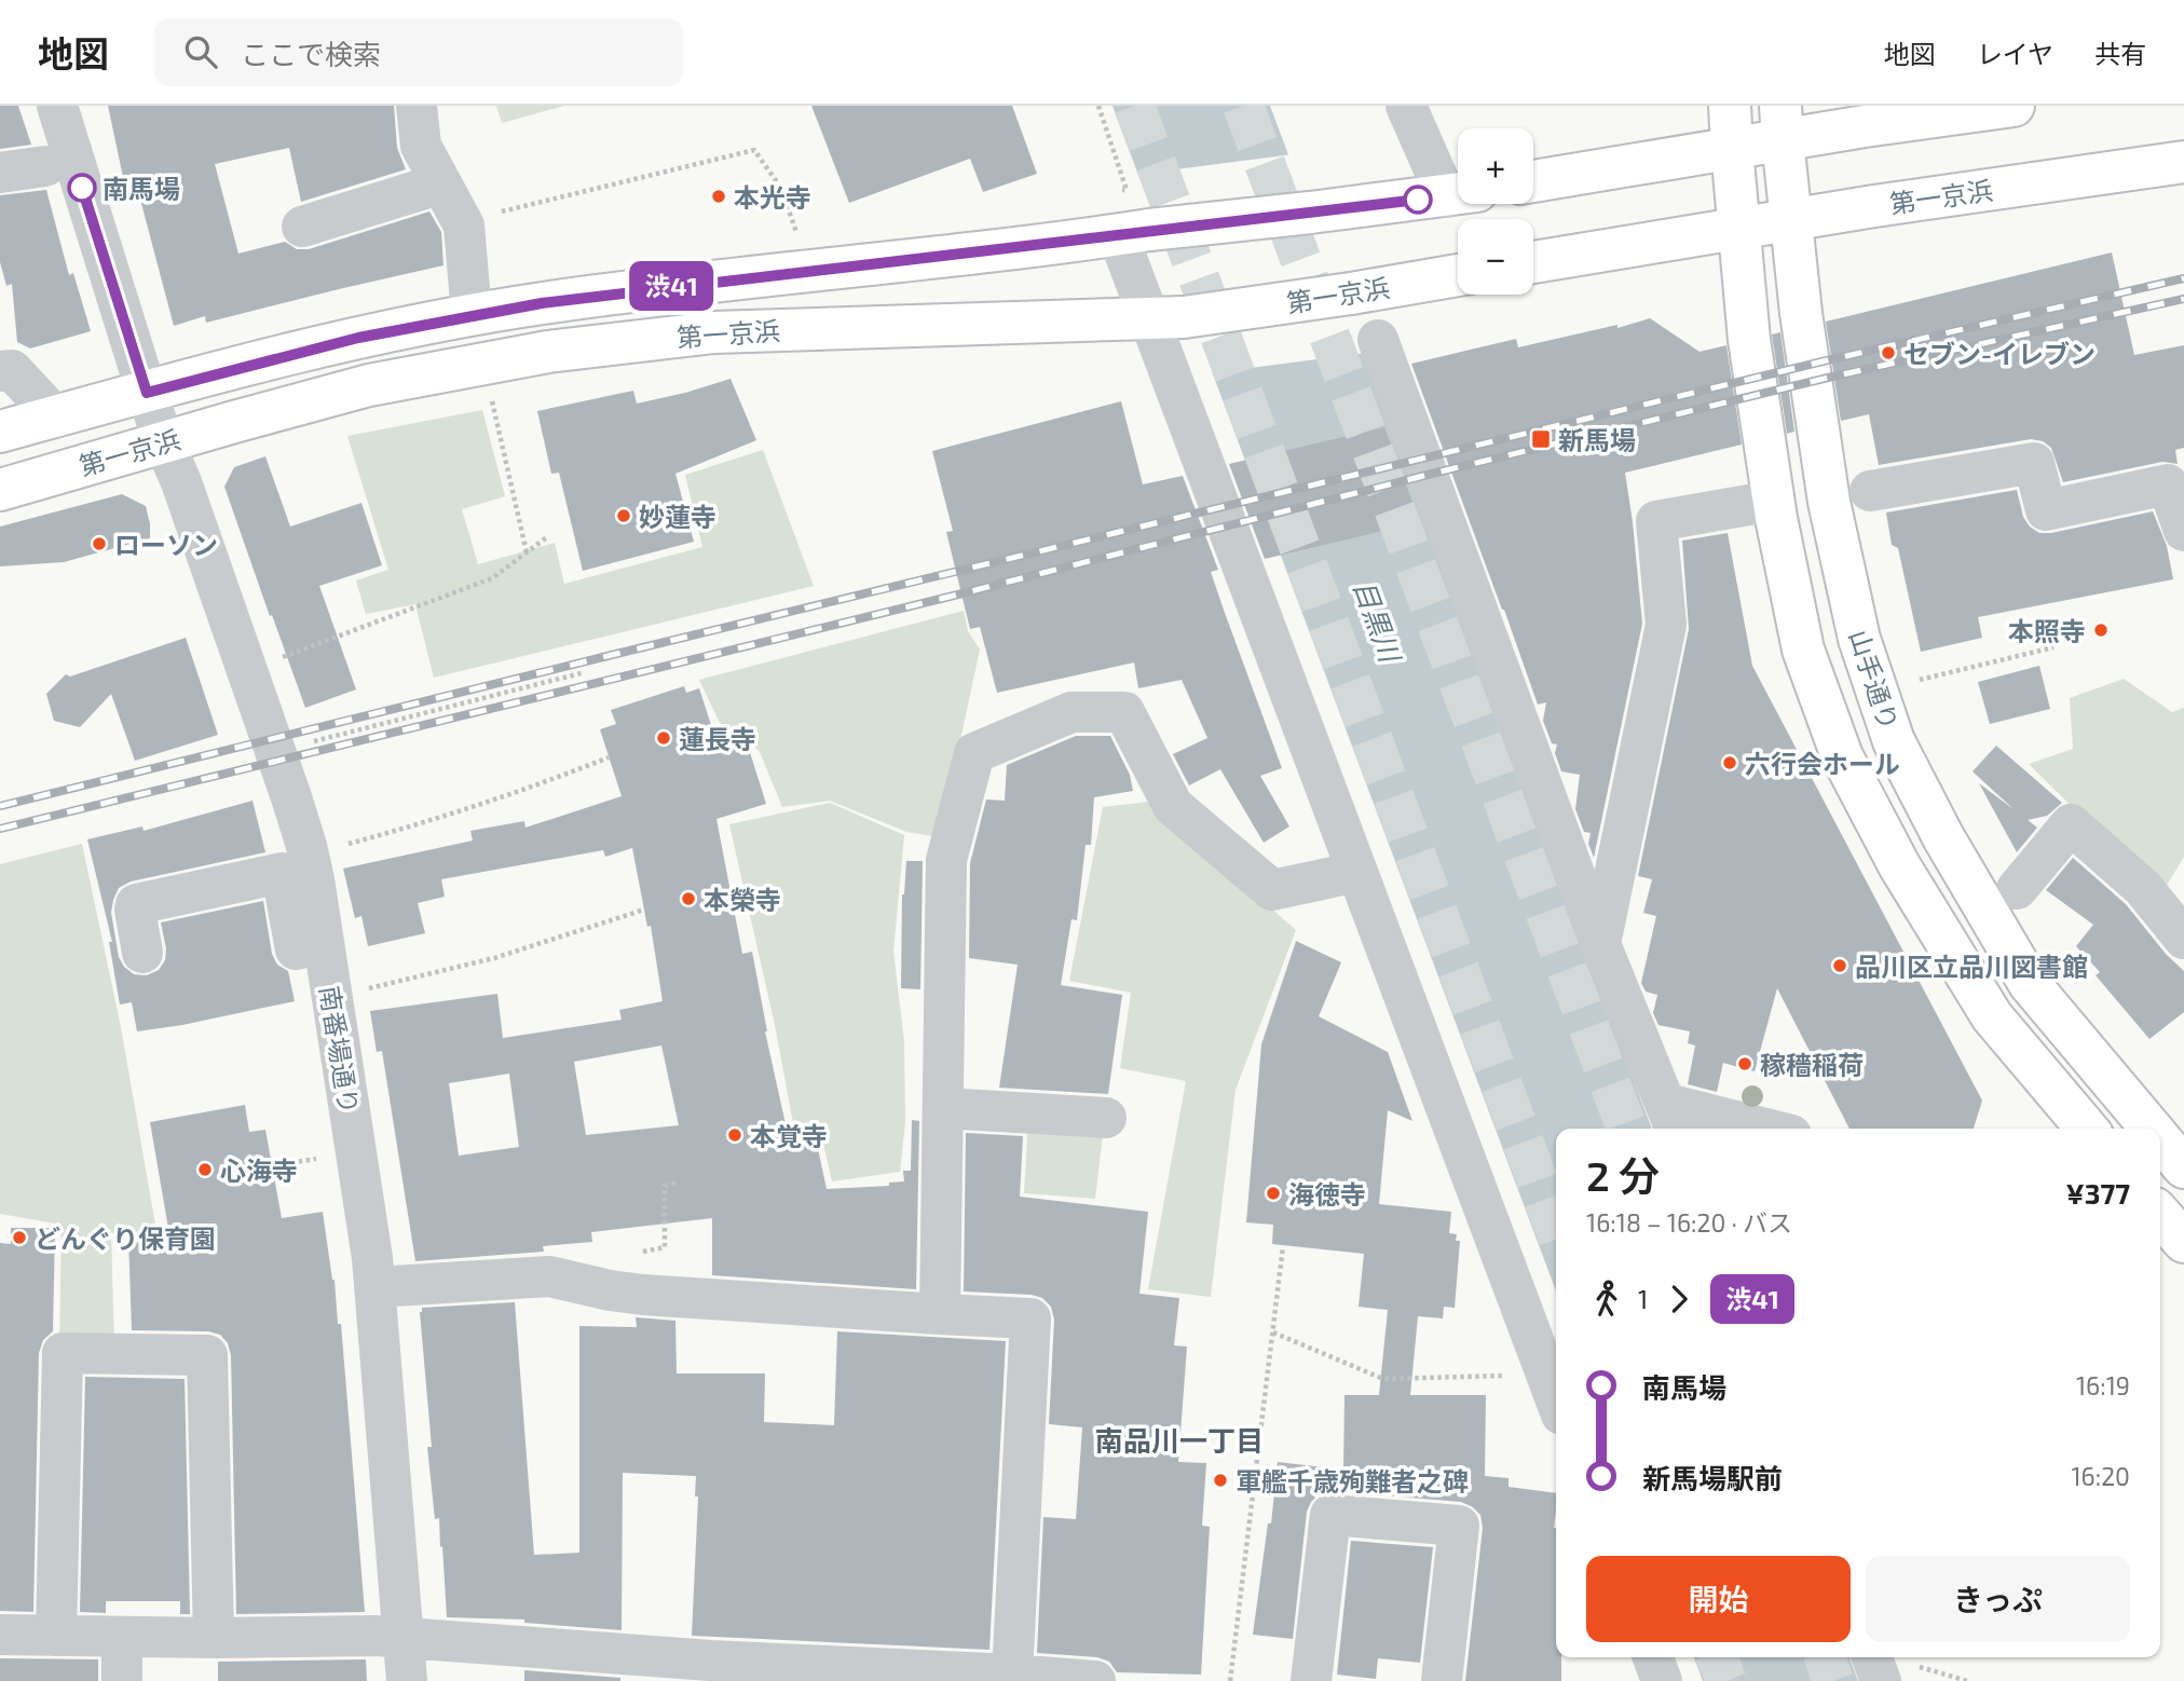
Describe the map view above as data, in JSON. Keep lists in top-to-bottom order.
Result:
{
  "streets": {
    "main road": ["第一京浜", "山手通り"],
    "street": ["南番場通り"]
  },
  "crossings": [
    ["第一京浜", "山手通り"],
    ["第一京浜", "南番場通り"]
  ],
  "districts": ["南品川一丁目"],
  "water": ["目黒川"],
  "places": {
    "other": [
      "南馬場",
      "本光寺",
      "セブン-イレブン",
      "妙蓮寺",
      "ローソン",
      "本照寺",
      "蓮長寺",
      "六行会ホール",
      "本榮寺",
      "品川区立品川図書館",
      "稼穡稲荷",
      "本覚寺",
      "心海寺",
      "海徳寺",
      "どんぐり保育園",
      "軍艦千歳殉難者之碑"
    ],
    "transit": ["新馬場"]
  },
  "lines": ["bus line 渋41"],
  "page": {
    "header": "地図",
    "search": "ここで検索",
    "nav": ["地図", "レイヤ", "共有"],
    "on_map": "渋41",
    "map_buttons": ["+", "−"],
    "heading": ["2 分", "16:18 – 16:20 · バス", "¥377"],
    "legs": ["1", "渋41"],
    "list": [
      {
        "name": "南馬場",
        "value": "16:19"
      },
      {
        "name": "新馬場駅前",
        "value": "16:20"
      }
    ],
    "buttons": ["開始", "きっぷ"]
  }
}
